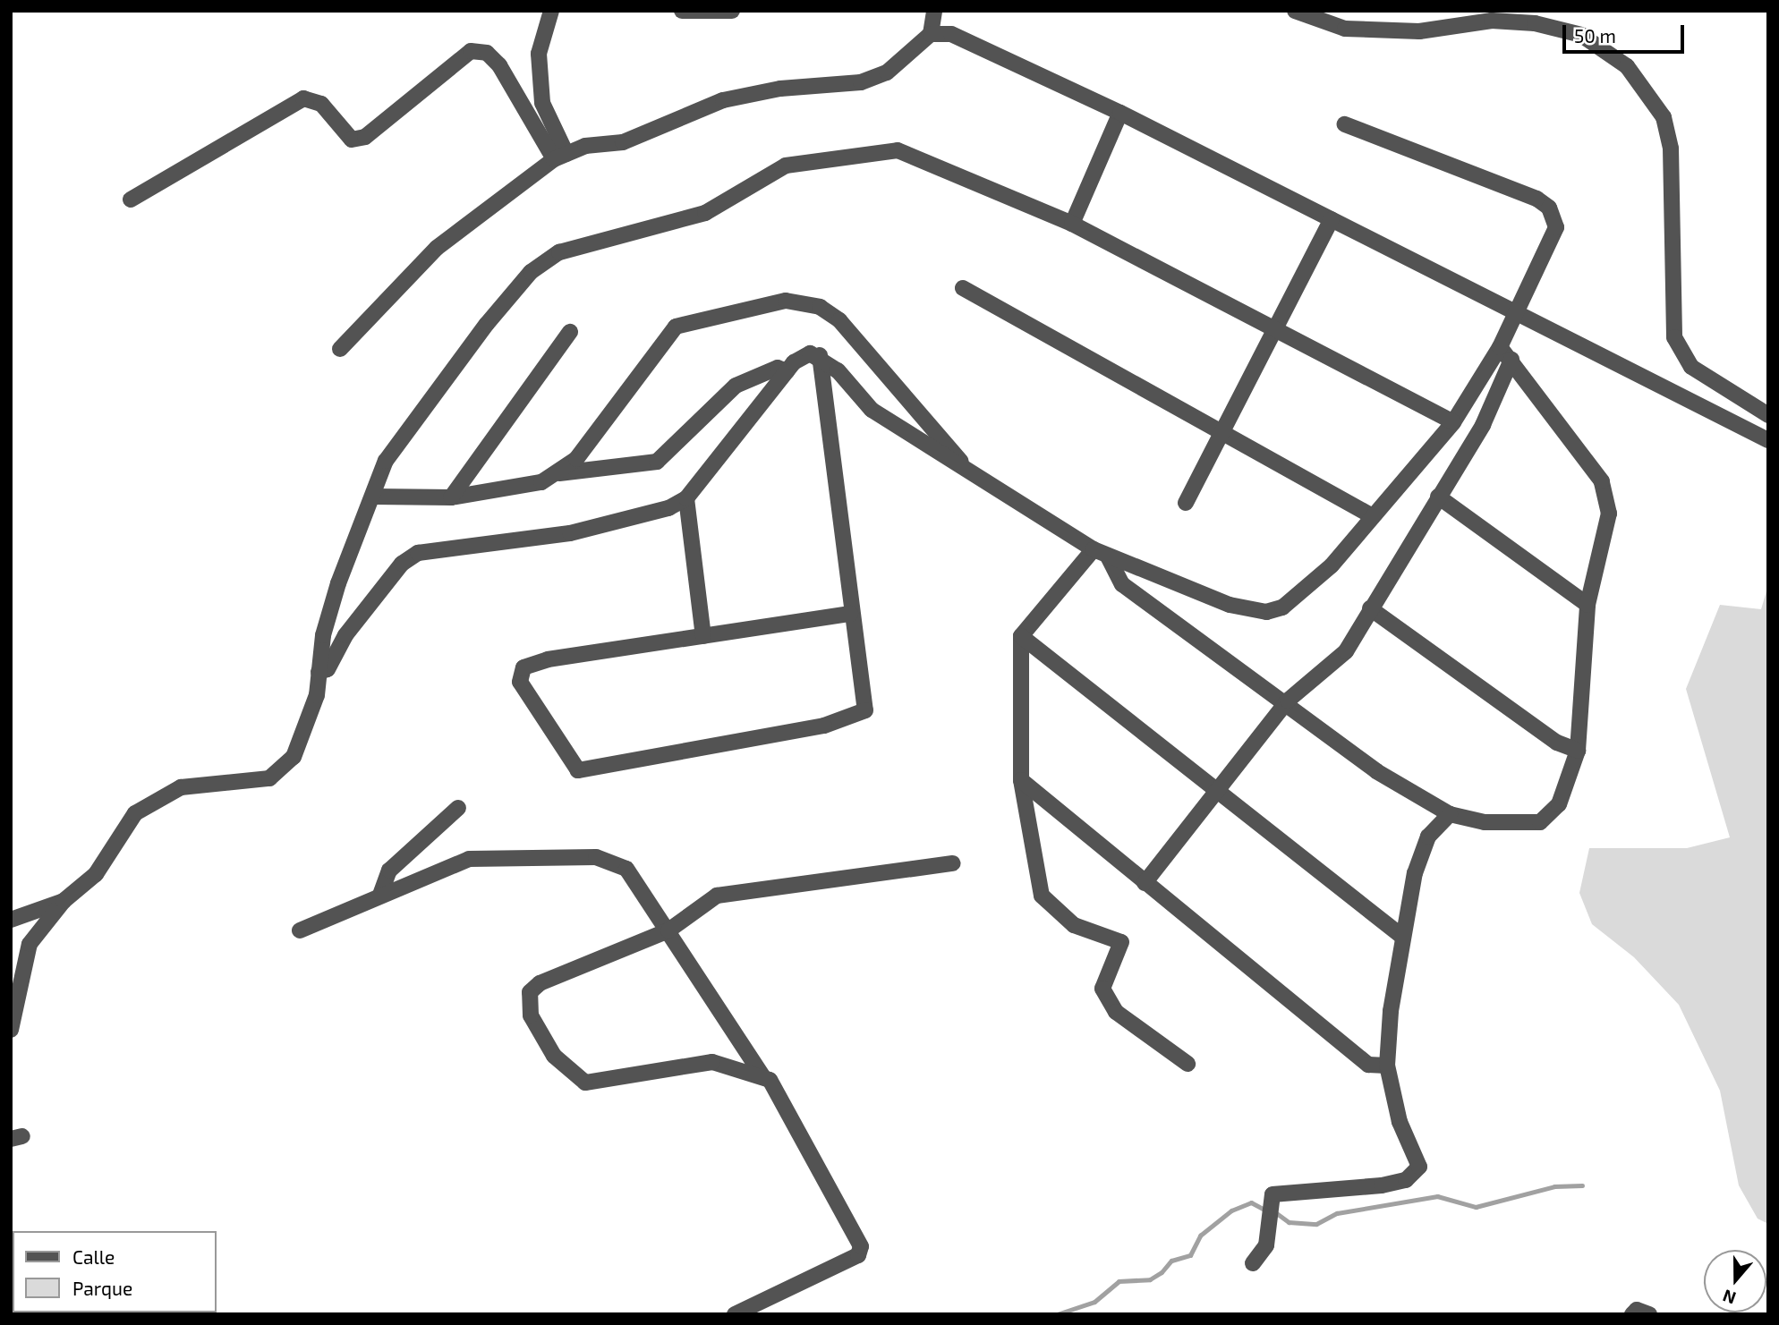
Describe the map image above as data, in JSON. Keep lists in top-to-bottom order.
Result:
{
  "legend": ["Calle", "Parque"],
  "scale_bar": "50 m",
  "north": "bottom"
}
